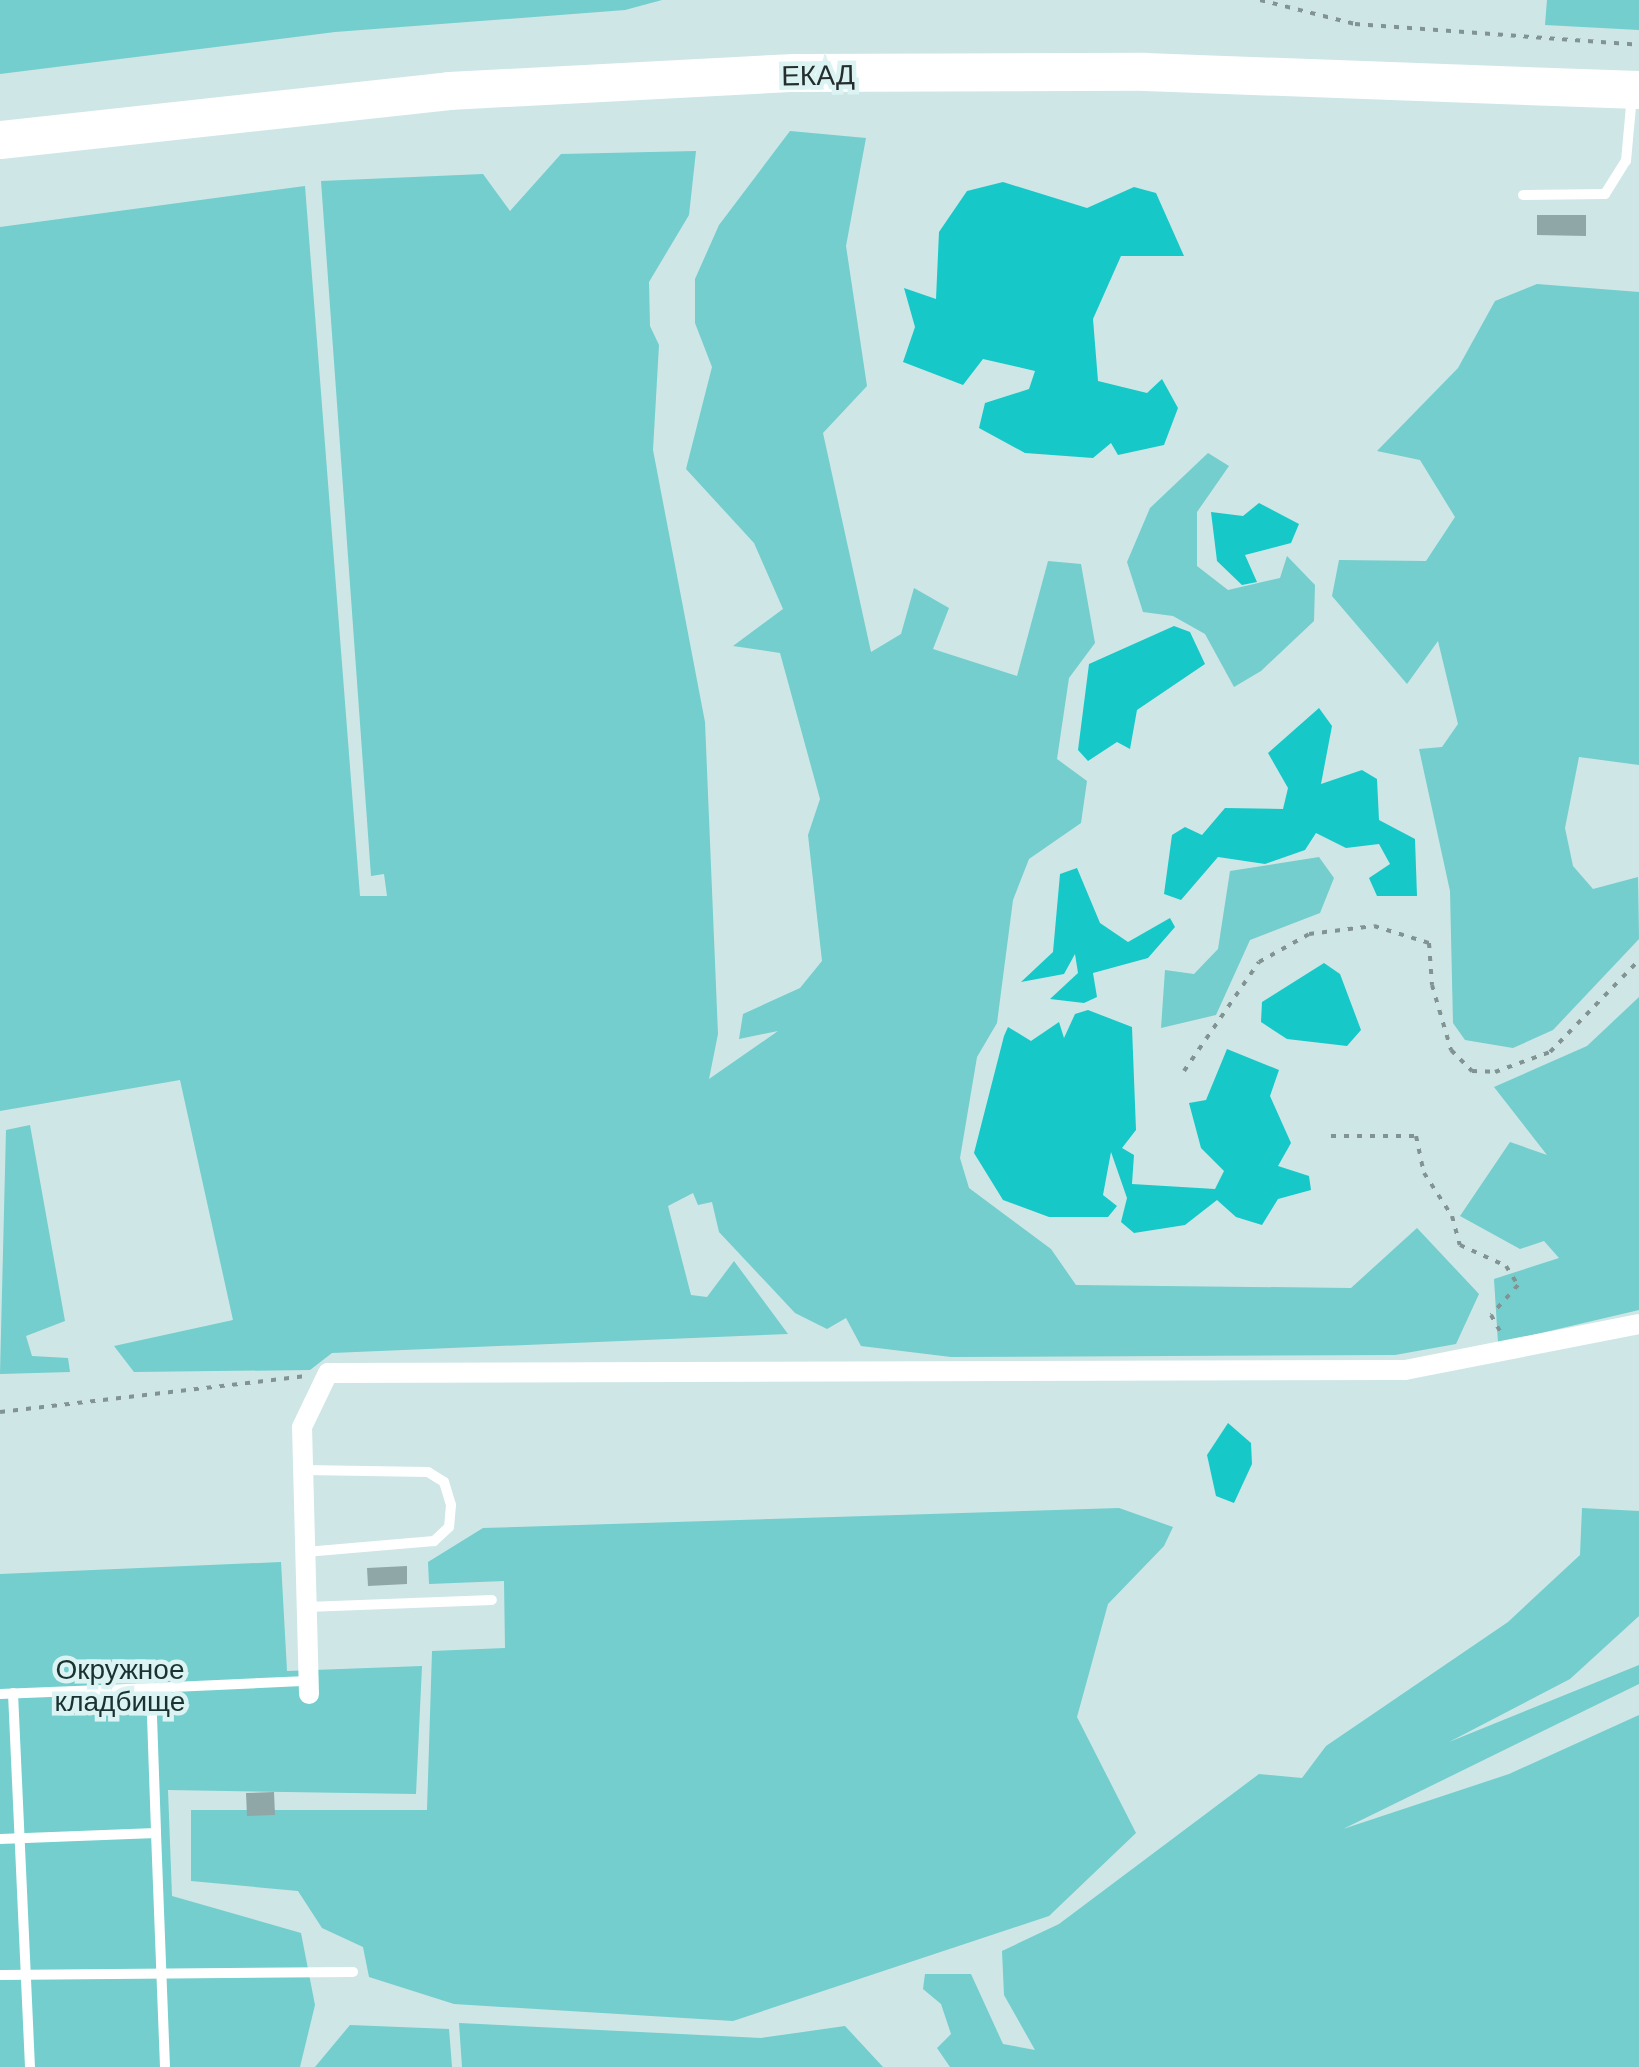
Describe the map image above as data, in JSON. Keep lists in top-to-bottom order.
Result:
{
  "streets": {
    "highway": ["ЕКАД"]
  },
  "parks": ["Окружное кладбище"]
}
